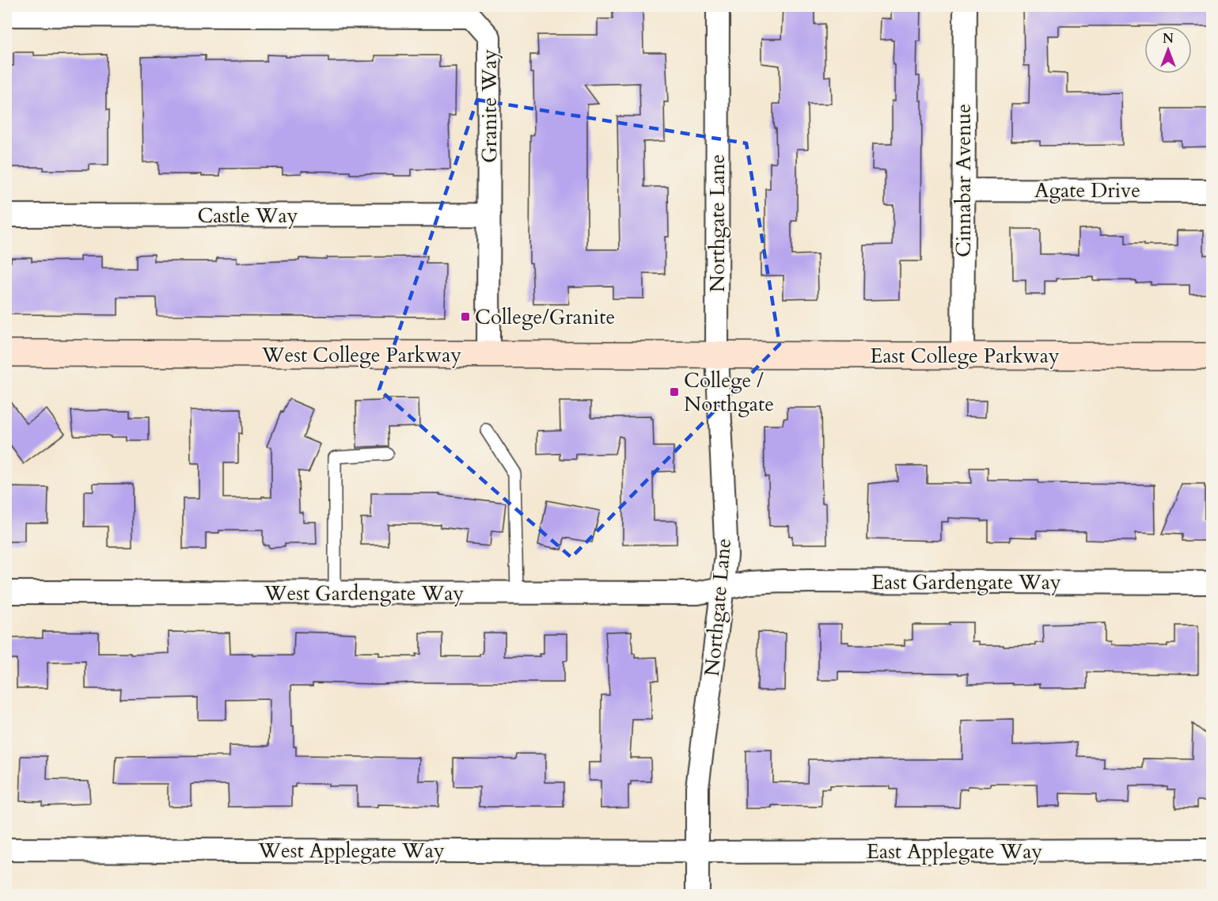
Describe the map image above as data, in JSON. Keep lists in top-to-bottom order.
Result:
{
  "streets": {
    "main road": ["West College Parkway", "East College Parkway"],
    "street": [
      "Granite Way",
      "Cinnabar Avenue",
      "Agate Drive",
      "Castle Way",
      "Northgate Lane",
      "East Gardengate Way",
      "West Gardengate Way",
      "West Applegate Way",
      "East Applegate Way"
    ]
  },
  "crossings": [
    ["Granite Way", "Castle Way"],
    ["Granite Way", "West College Parkway"],
    ["Cinnabar Avenue", "Agate Drive"],
    ["Cinnabar Avenue", "East College Parkway"],
    ["Northgate Lane", "West College Parkway"],
    ["Northgate Lane", "East College Parkway"],
    ["Northgate Lane", "East Gardengate Way"],
    ["Northgate Lane", "West Gardengate Way"],
    ["Northgate Lane", "West Applegate Way"],
    ["Northgate Lane", "East Applegate Way"],
    ["West College Parkway", "East College Parkway"],
    ["East Gardengate Way", "West Gardengate Way"],
    ["West Applegate Way", "East Applegate Way"]
  ],
  "places": {
    "transit": ["College/Granite", "College / Northgate"]
  },
  "north": "top"
}
